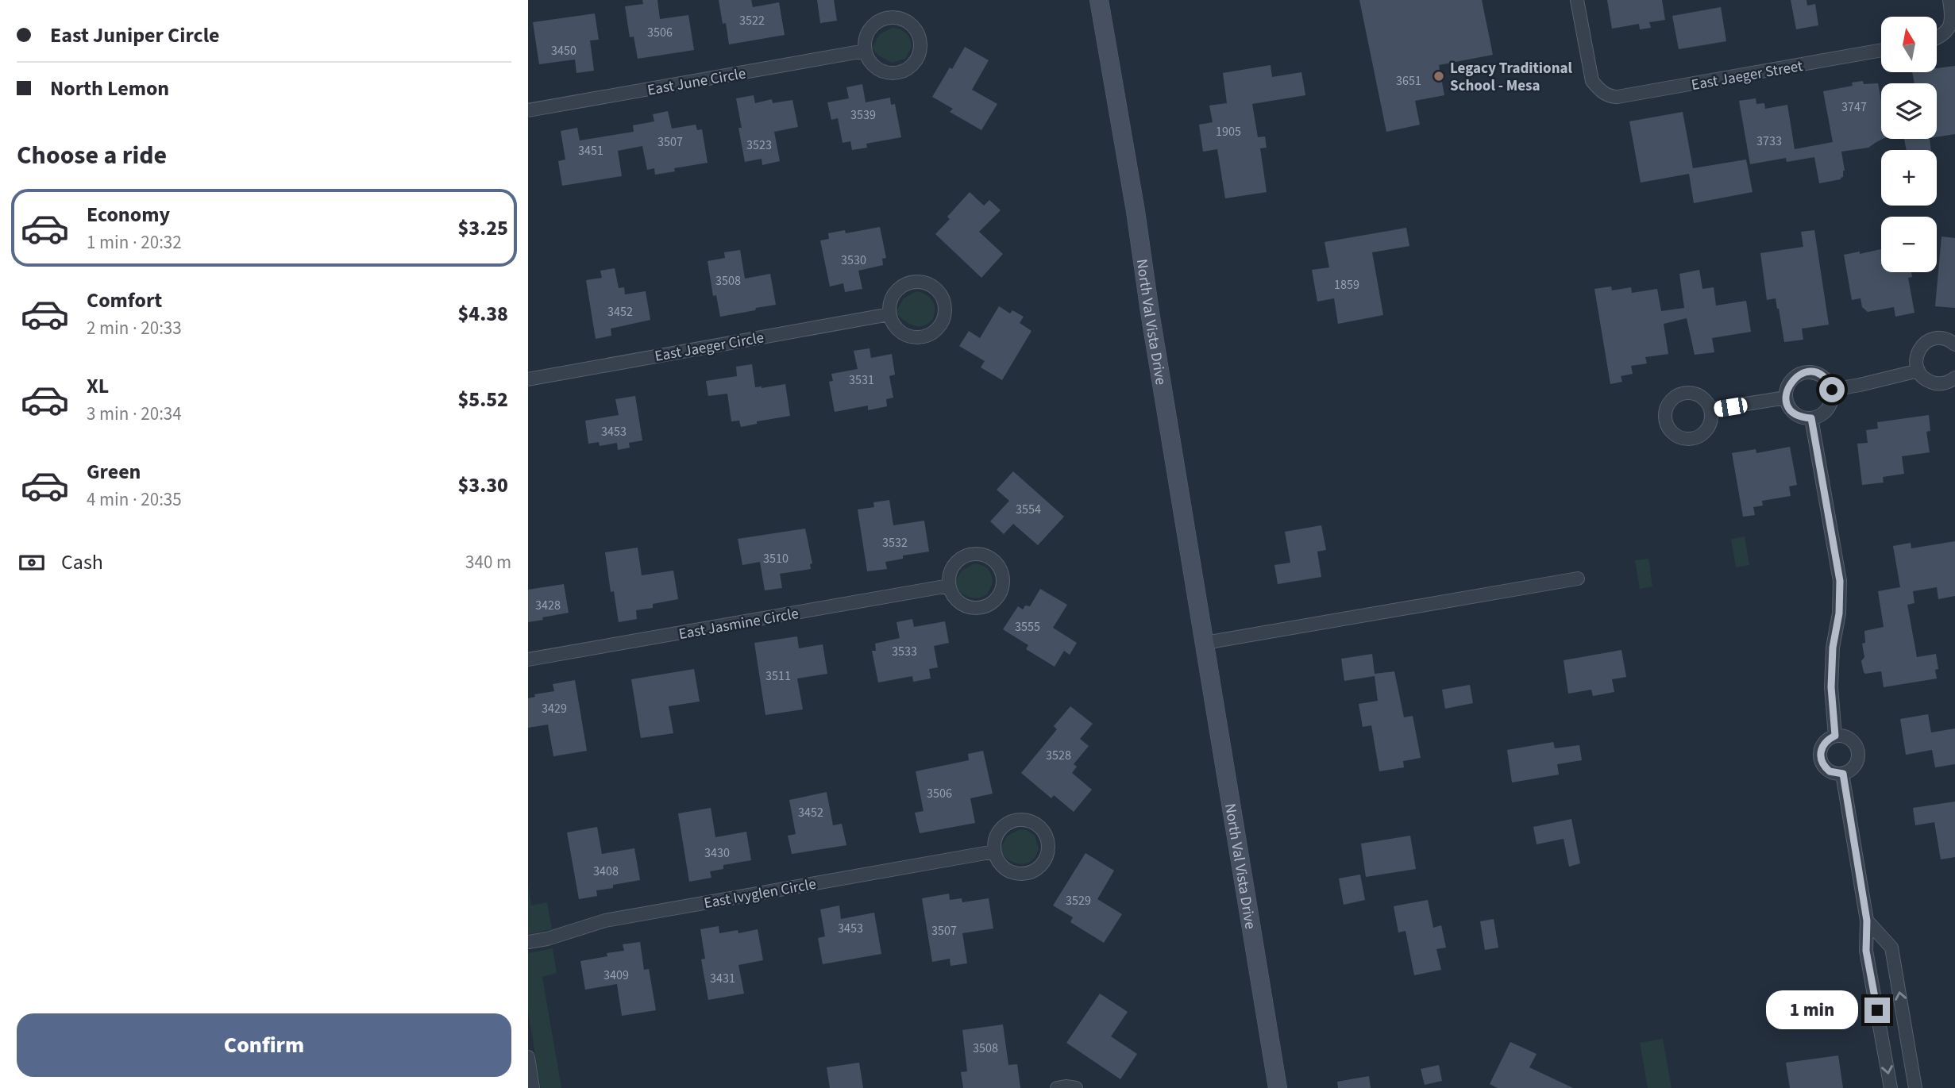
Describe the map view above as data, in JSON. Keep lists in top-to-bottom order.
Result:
{
  "streets": {
    "main road": ["North Val Vista Drive"],
    "street": [
      "East Jaeger Street",
      "East June Circle",
      "East Jaeger Circle",
      "East Jasmine Circle",
      "East Ivyglen Circle"
    ]
  },
  "places": ["Legacy Traditional School - Mesa"],
  "house_numbers": [
    "3522",
    "3506",
    "3450",
    "3651",
    "3747",
    "3539",
    "1905",
    "3733",
    "3507",
    "3523",
    "3451",
    "3530",
    "3508",
    "1859",
    "3452",
    "3531",
    "3453",
    "3554",
    "3532",
    "3510",
    "3428",
    "3555",
    "3533",
    "3511",
    "3429",
    "3528",
    "3506",
    "3452",
    "3430",
    "3408",
    "3529",
    "3453",
    "3507",
    "3409",
    "3431",
    "3508"
  ],
  "north": "top",
  "page": {
    "banner": ["East Juniper Circle", "North Lemon"],
    "map_buttons": ["+", "−"],
    "heading": "Choose a ride",
    "list": [
      {
        "name": "Economy",
        "note": "1 min · 20:32",
        "value": "$3.25"
      },
      {
        "name": "Comfort",
        "note": "2 min · 20:33",
        "value": "$4.38"
      },
      {
        "name": "XL",
        "note": "3 min · 20:34",
        "value": "$5.52"
      },
      {
        "name": "Green",
        "note": "4 min · 20:35",
        "value": "$3.30"
      }
    ],
    "pay": ["Cash", "340 m"],
    "bubble": "1 min",
    "buttons": "Confirm"
  }
}
